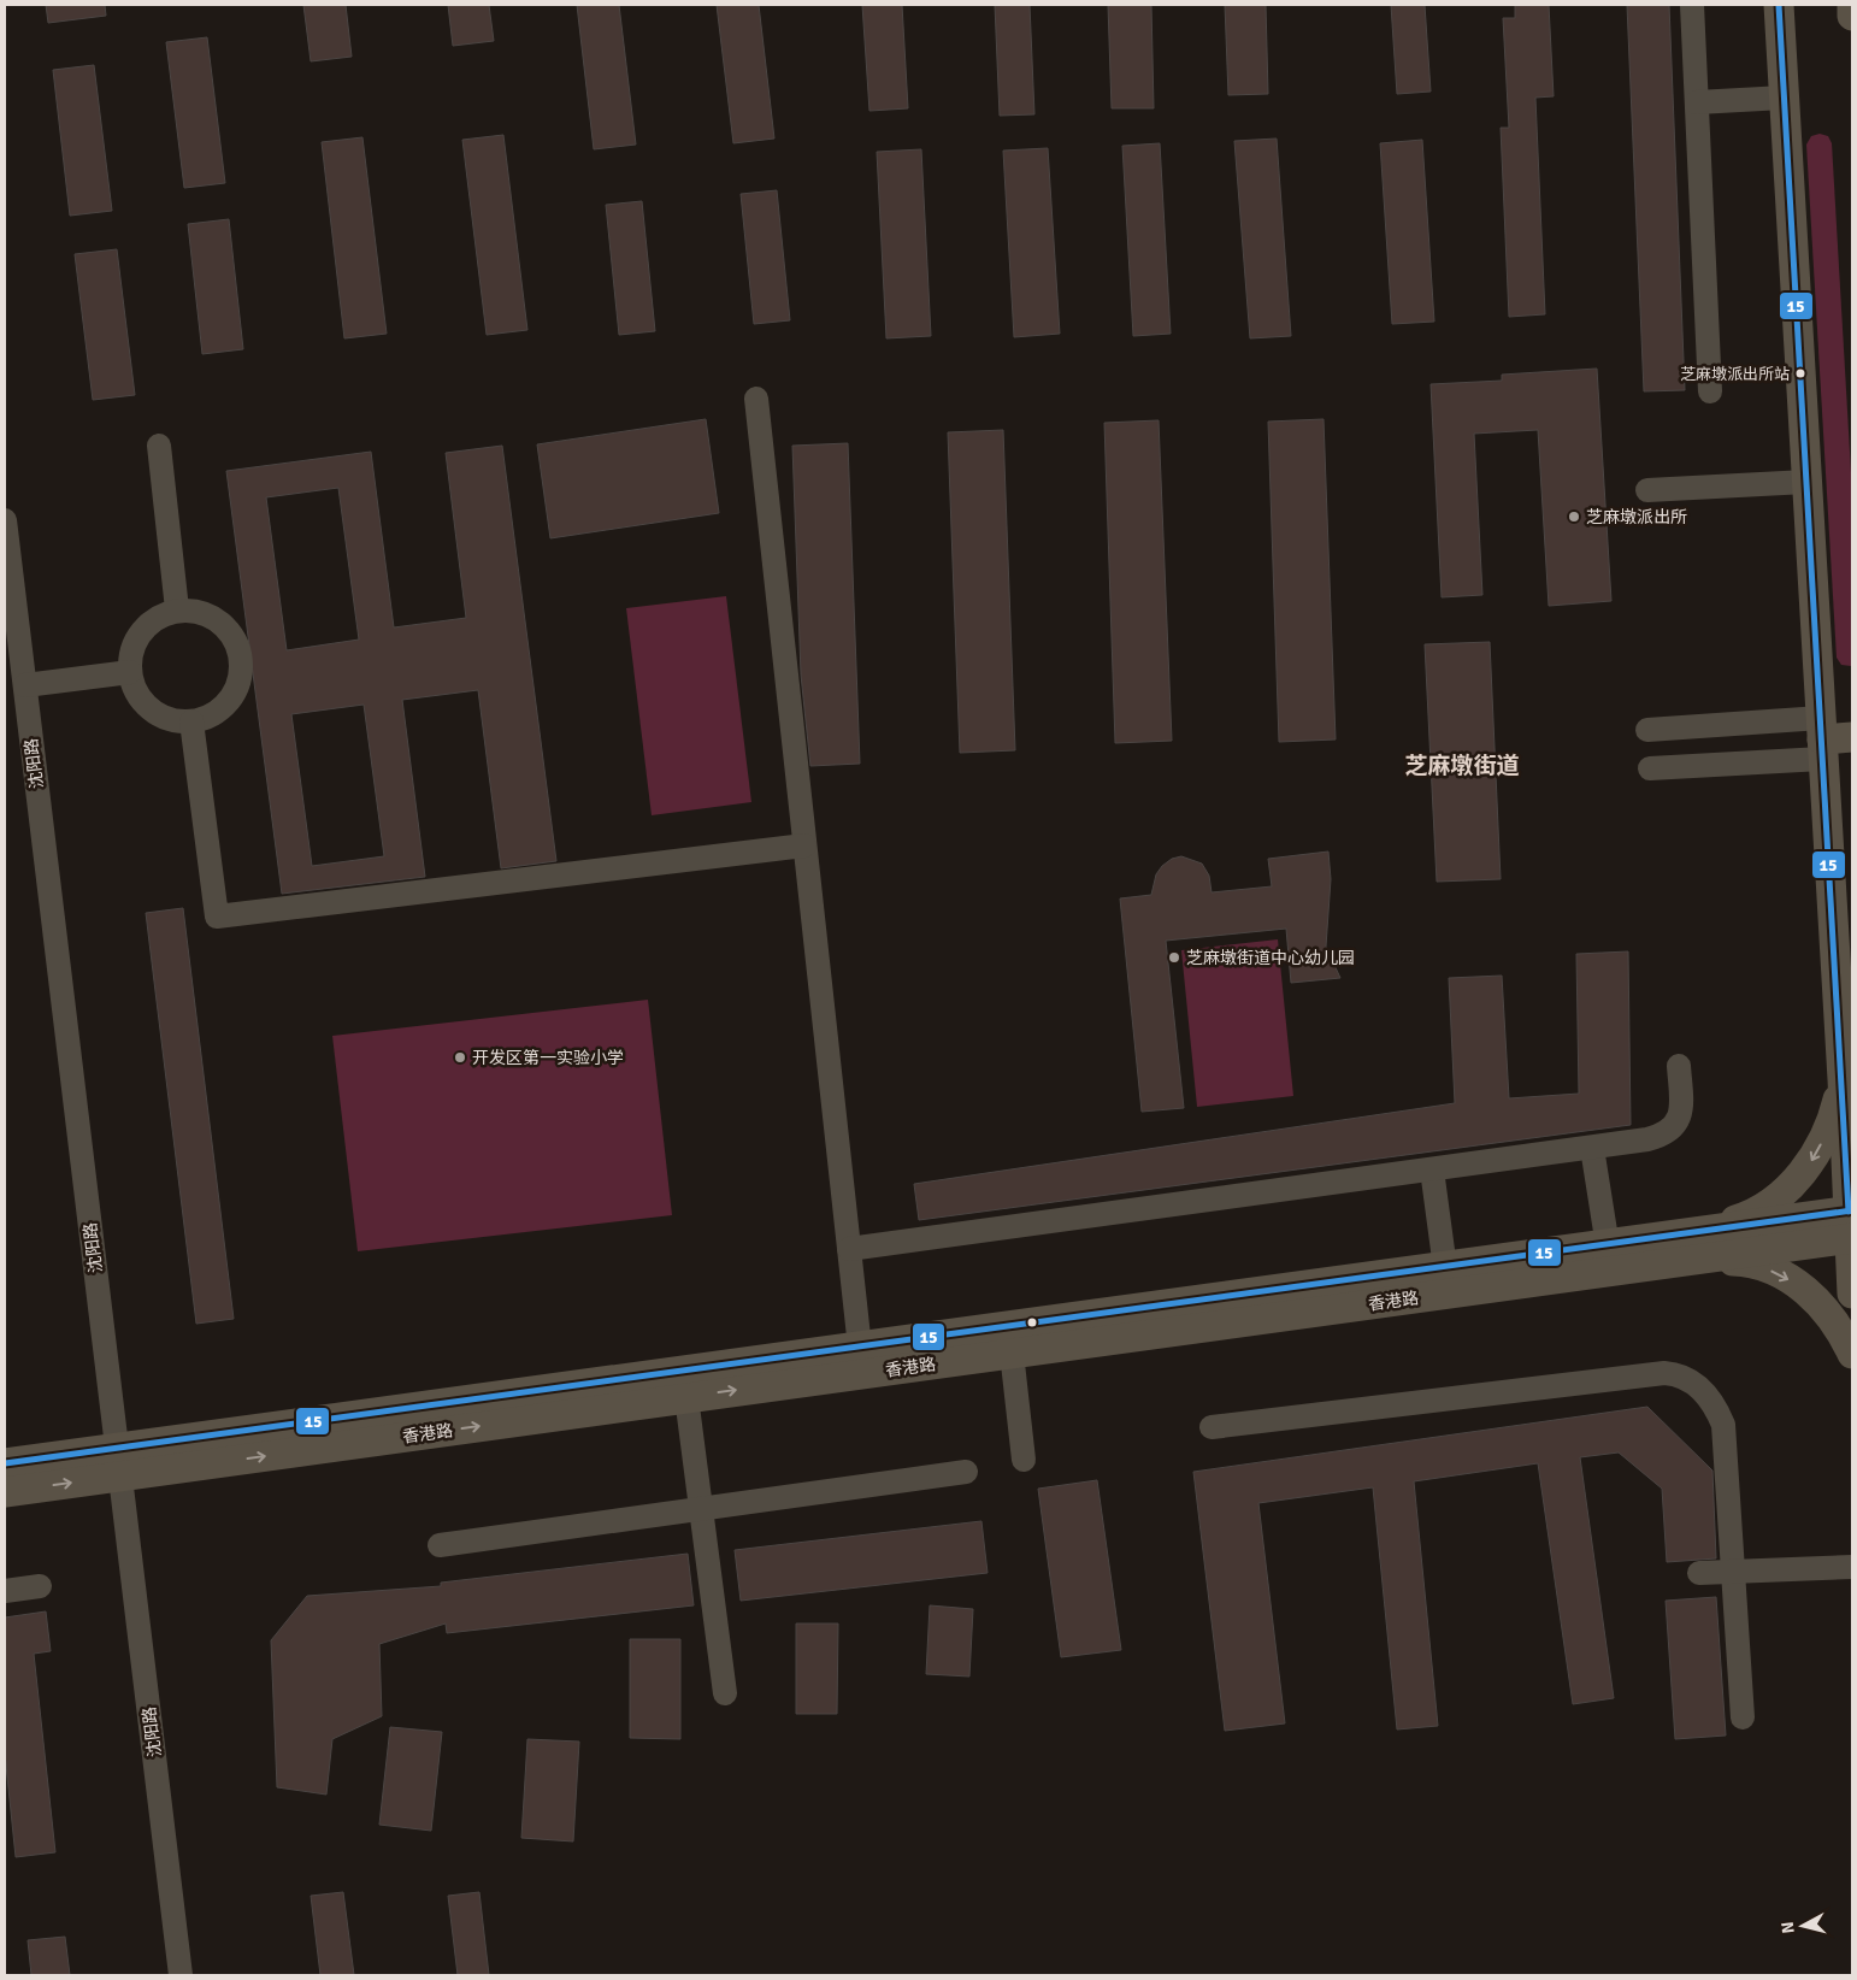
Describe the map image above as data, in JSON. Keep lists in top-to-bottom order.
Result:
{
  "streets": {
    "main road": ["香港路"],
    "street": ["沈阳路"]
  },
  "crossings": [
    ["沈阳路", "香港路"]
  ],
  "districts": ["芝麻墩街道"],
  "places": [
    "芝麻墩派出所站",
    "芝麻墩派出所",
    "芝麻墩街道中心幼儿园",
    "开发区第一实验小学"
  ],
  "lines": ["transit line 15"],
  "north": "left"
}
